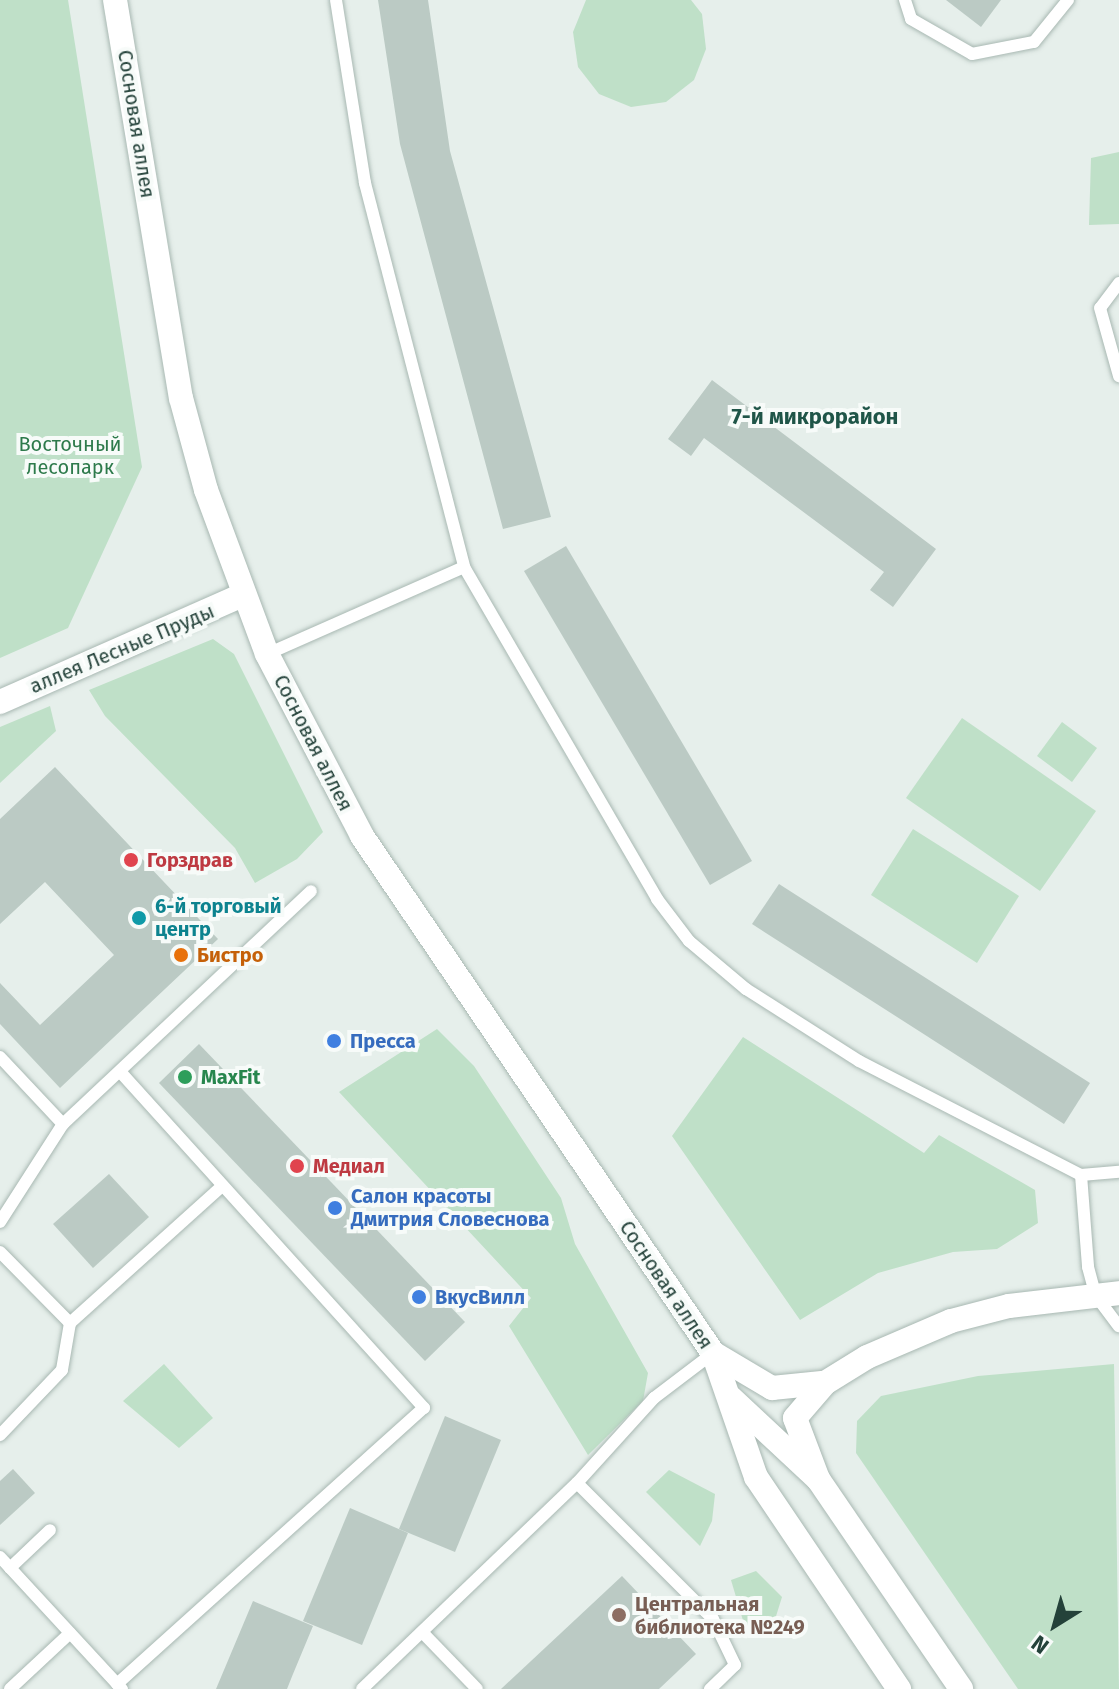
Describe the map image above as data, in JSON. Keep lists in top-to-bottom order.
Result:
{
  "streets": {
    "main road": ["Сосновая аллея", "аллея Лесные Пруды"]
  },
  "crossings": [
    ["Сосновая аллея", "аллея Лесные Пруды"]
  ],
  "districts": ["7-й микрорайон"],
  "parks": ["Восточный лесопарк"],
  "places": [
    "Горздрав",
    "6-й торговый центр",
    "Бистро",
    "Пресса",
    "MaxFit",
    "Медиал",
    "Салон красоты Дмитрия Словеснова",
    "ВкусВилл",
    "Центральная библиотека №249"
  ],
  "north": "bottom left"
}
